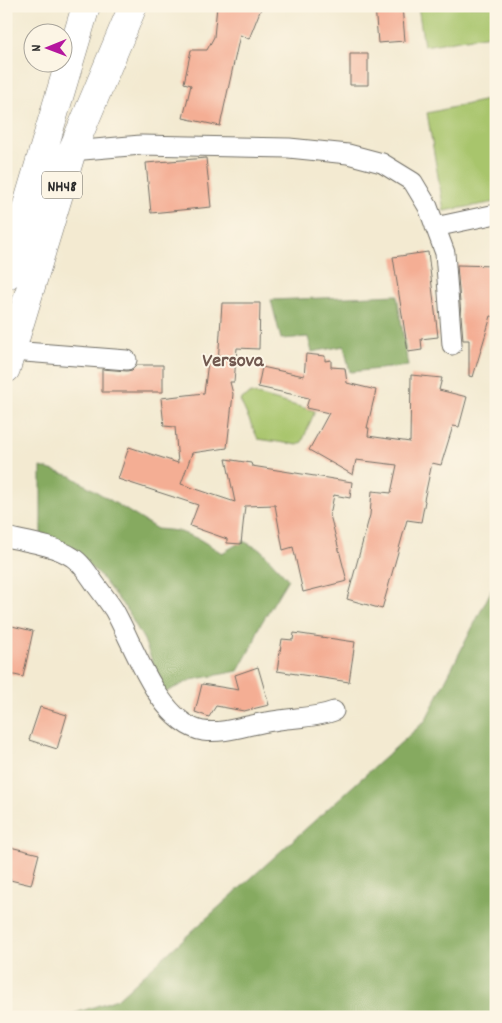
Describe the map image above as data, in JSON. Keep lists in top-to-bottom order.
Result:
{
  "streets": {
    "highway": ["NH48"]
  },
  "districts": ["Versova"],
  "north": "left"
}
